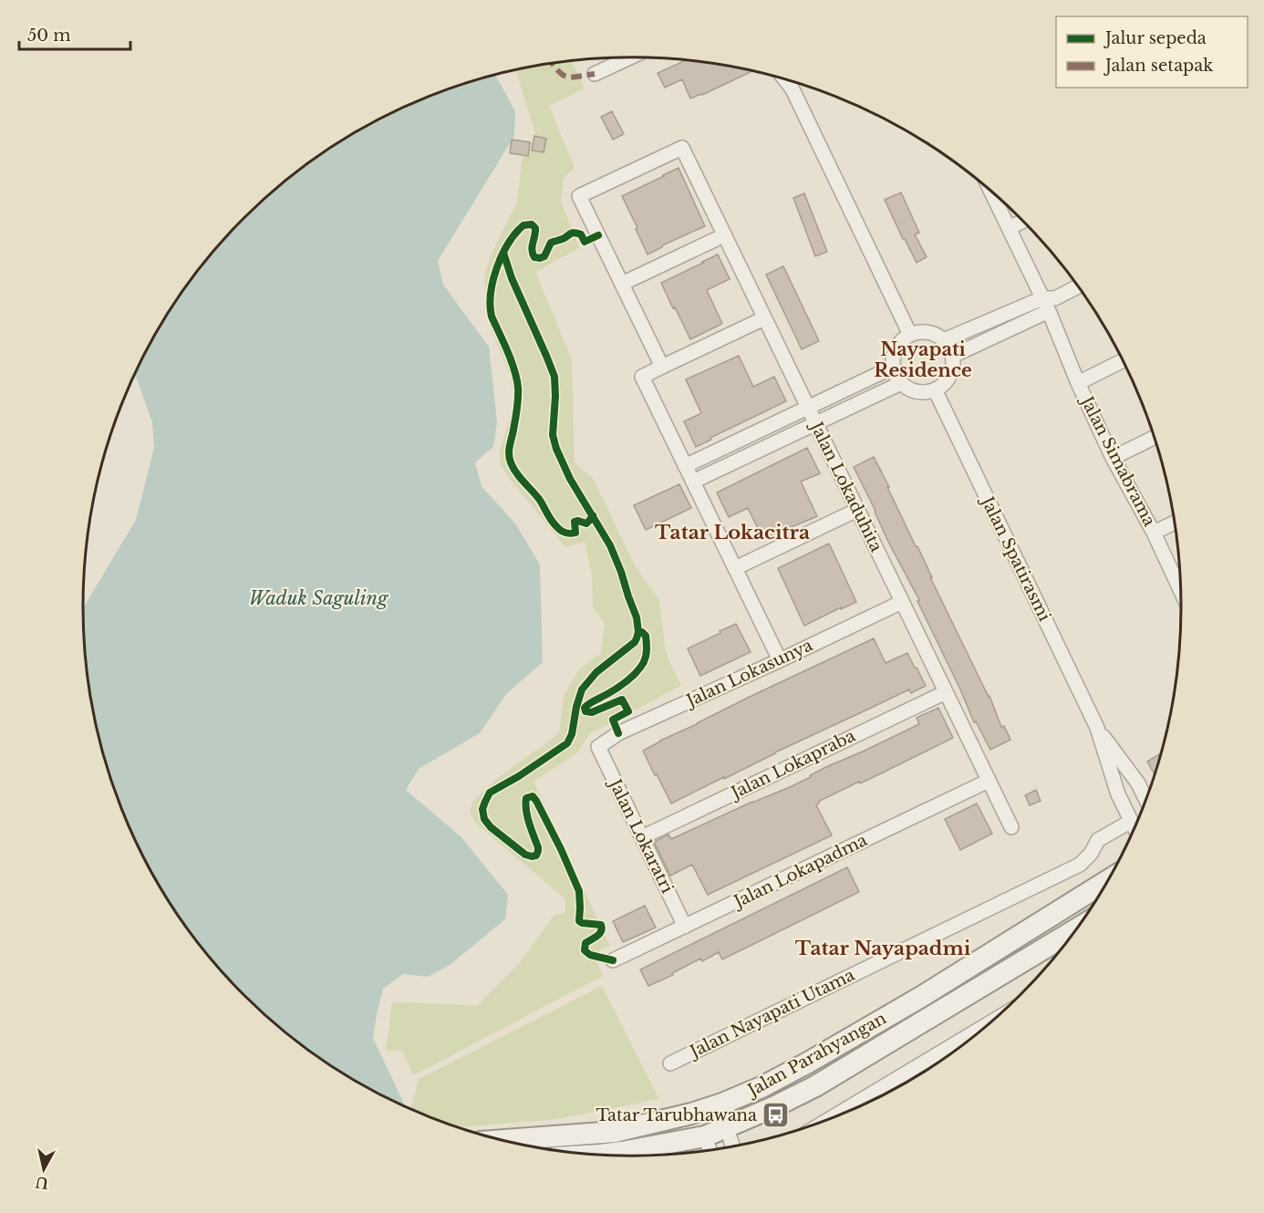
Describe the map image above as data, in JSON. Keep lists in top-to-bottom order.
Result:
{
  "streets": {
    "main road": ["Jalan Parahyangan"],
    "street": [
      "Jalan Simabrama",
      "Jalan Lokaduhita",
      "Jalan Spatirasmi",
      "Jalan Lokasunya",
      "Jalan Lokapraba",
      "Jalan Lokaratri",
      "Jalan Lokapadma",
      "Jalan Nayapati Utama"
    ]
  },
  "crossings": [
    ["Jalan Lokaduhita", "Jalan Lokasunya"],
    ["Jalan Lokaduhita", "Jalan Lokapraba"],
    ["Jalan Lokaduhita", "Jalan Lokapadma"],
    ["Jalan Spatirasmi", "Jalan Nayapati Utama"],
    ["Jalan Lokasunya", "Jalan Lokaratri"],
    ["Jalan Lokapraba", "Jalan Lokaratri"],
    ["Jalan Lokaratri", "Jalan Lokapadma"]
  ],
  "districts": ["Nayapati Residence", "Tatar Lokacitra", "Tatar Nayapadmi"],
  "water": ["Waduk Saguling"],
  "places": {
    "bus stop": ["Tatar Tarubhawana"]
  },
  "legend": ["Jalur sepeda", "Jalan setapak"],
  "scale_bar": "50 m",
  "north": "bottom"
}
